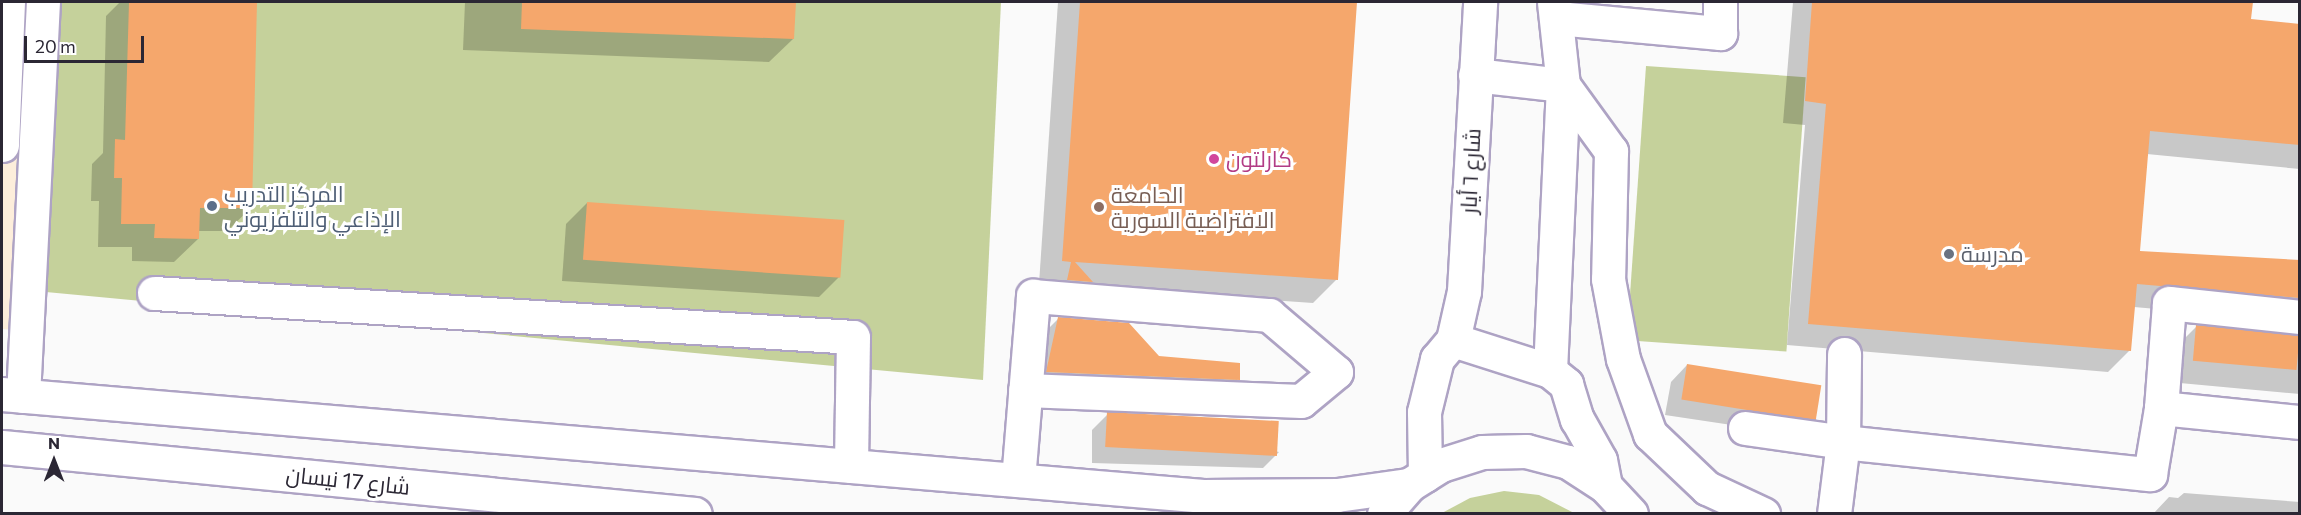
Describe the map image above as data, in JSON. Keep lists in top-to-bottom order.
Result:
{
  "streets": {
    "main road": ["شارع ٦ أيار", "شارع 17 نيسان"]
  },
  "places": [
    "كارلتون",
    "المركز التدريب الإذاعي والتلفزيوني",
    "الحامعة الافتراضية السورية",
    "مدرسة"
  ],
  "scale_bar": "20 m",
  "north": "top"
}
